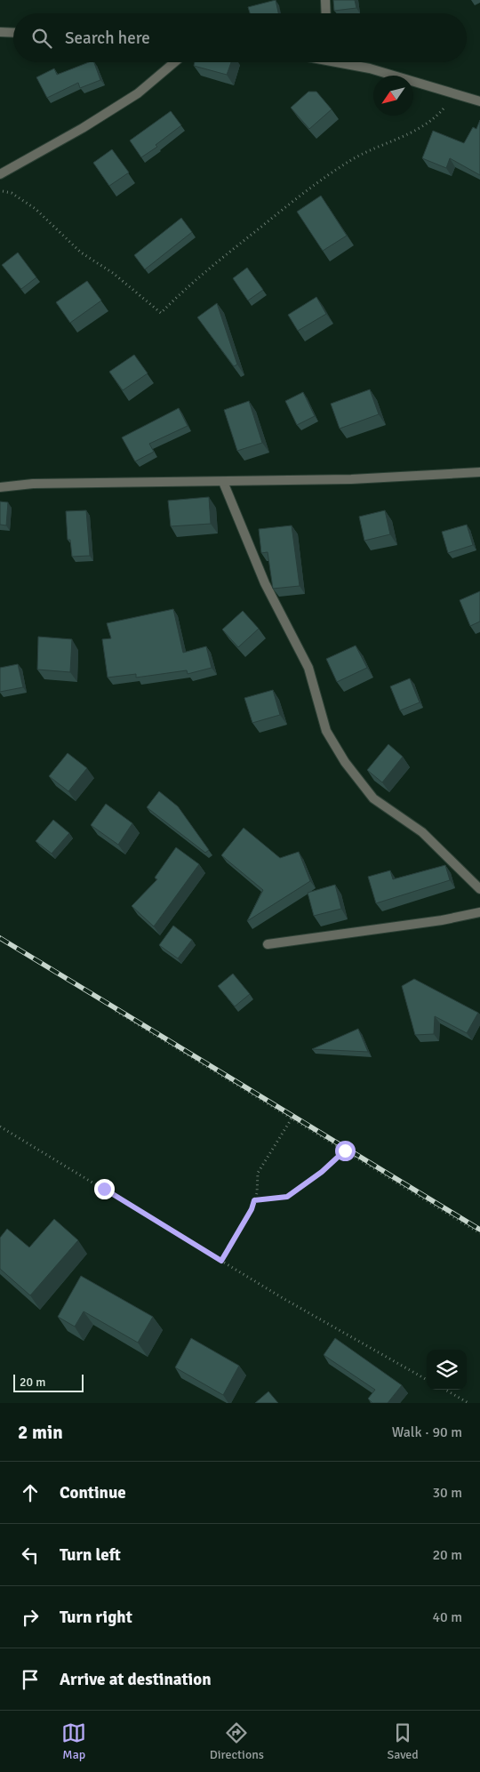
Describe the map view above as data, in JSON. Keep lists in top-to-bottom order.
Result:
{
  "scale_bar": "20 m",
  "north": "bottom left",
  "page": {
    "search": "Search here",
    "scale": "20 m",
    "heading": ["2 min", "Walk · 90 m"],
    "list": [
      ["Continue", "30 m"],
      ["Turn left", "20 m"],
      ["Turn right", "40 m"],
      "Arrive at destination"
    ],
    "nav": ["Map", "Directions", "Saved"]
  }
}
